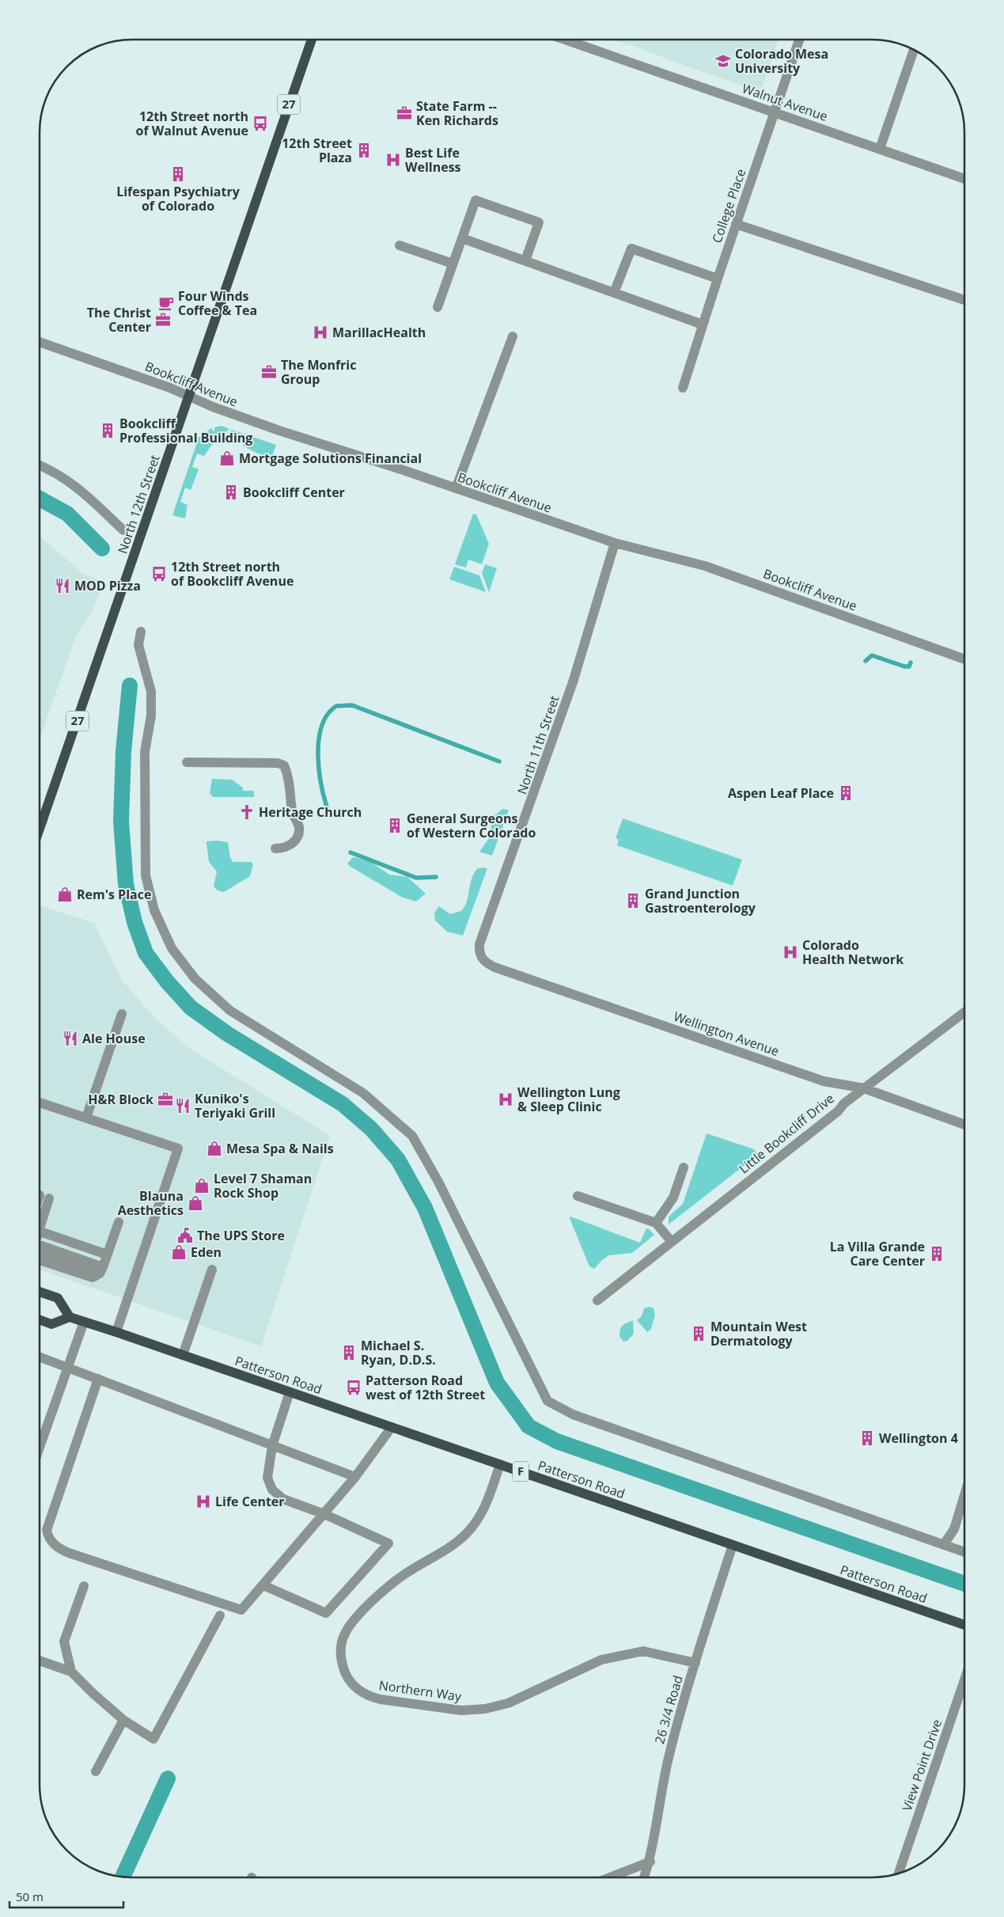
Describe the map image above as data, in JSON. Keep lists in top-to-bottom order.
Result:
{
  "streets": {
    "main road": [
      "27",
      "North 12th Street",
      "Patterson Road",
      "F"
    ],
    "street": [
      "Walnut Avenue",
      "College Place",
      "Bookcliff Avenue",
      "North 11th Street",
      "Wellington Avenue",
      "Little Bookcliff Drive",
      "Northern Way",
      "26 3/4 Road",
      "View Point Drive"
    ]
  },
  "crossings": [
    ["Walnut Avenue", "College Place"],
    ["Bookcliff Avenue", "North 12th Street"],
    ["Bookcliff Avenue", "North 11th Street"],
    ["North 11th Street", "Wellington Avenue"],
    ["Wellington Avenue", "Little Bookcliff Drive"],
    ["Patterson Road", "Northern Way"],
    ["Patterson Road", "26 3/4 Road"],
    ["Northern Way", "26 3/4 Road"]
  ],
  "places": {
    "school or university": ["Colorado Mesa University"],
    "office": [
      "State Farm -- Ken Richards",
      "The Christ Center",
      "The Monfric Group",
      "H&R Block"
    ],
    "bus stop": ["12th Street north of Walnut Avenue", "12th Street north of Bookcliff Avenue", "Patterson Road west of 12th Street"],
    "building": [
      "12th Street Plaza",
      "Lifespan Psychiatry of Colorado",
      "Bookcliff Professional Building",
      "Bookcliff Center",
      "Aspen Leaf Place",
      "General Surgeons of Western Colorado",
      "Grand Junction Gastroenterology",
      "La Villa Grande Care Center",
      "Mountain West Dermatology",
      "Michael S. Ryan, D.D.S.",
      "Wellington 4"
    ],
    "hospital": [
      "Best Life Wellness",
      "MarillacHealth",
      "Colorado Health Network",
      "Wellington Lung & Sleep Clinic",
      "Life Center"
    ],
    "cafe": ["Four Winds Coffee & Tea"],
    "shop": [
      "Mortgage Solutions Financial",
      "Rem's Place",
      "Mesa Spa & Nails",
      "Level 7 Shaman Rock Shop",
      "Blauna Aesthetics",
      "Eden"
    ],
    "restaurant": ["MOD Pizza", "Ale House", "Kuniko's Teriyaki Grill"],
    "church": ["Heritage Church"],
    "public building": ["The UPS Store"]
  },
  "scale_bar": "50 m"
}
